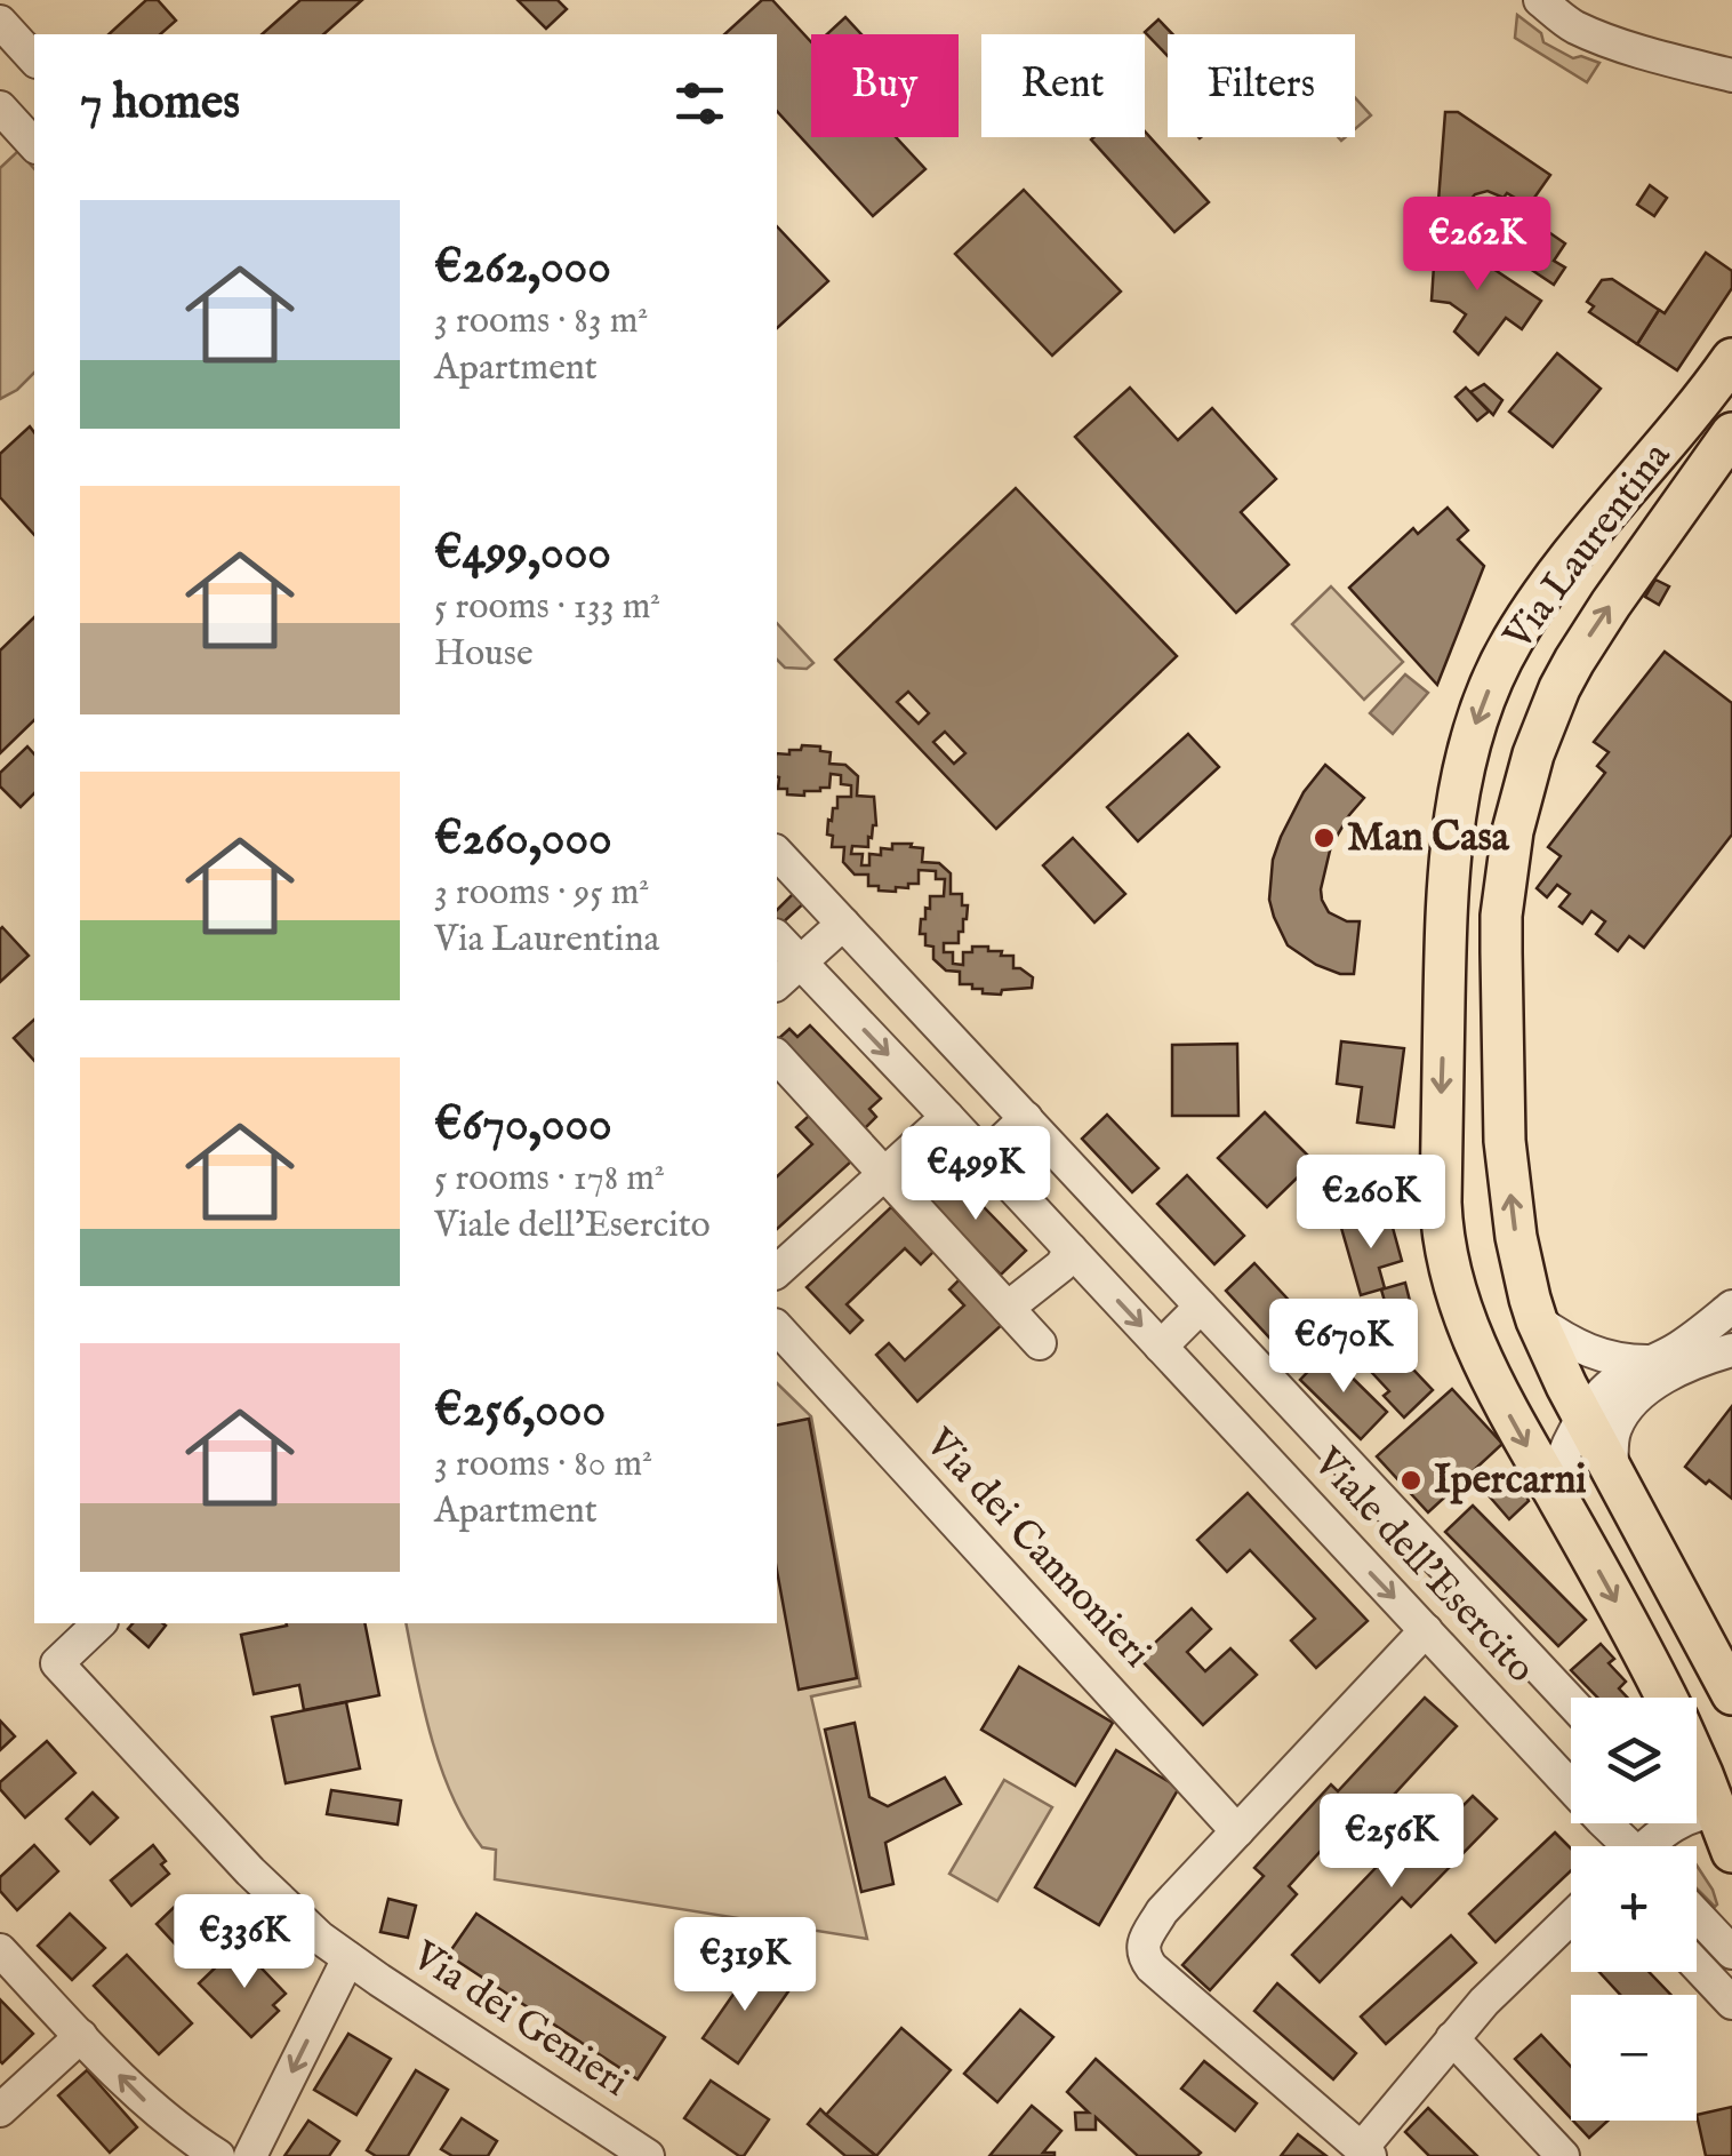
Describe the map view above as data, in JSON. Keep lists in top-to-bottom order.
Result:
{
  "streets": {
    "main road": ["Via Laurentina"],
    "street": ["Via dei Cannonieri", "Viale dell'Esercito", "Via dei Genieri"]
  },
  "places": ["Man Casa", "Ipercarni"],
  "page": {
    "chip": ["Buy", "Rent", "Filters"],
    "heading": "7 homes",
    "list": [
      {
        "name": "€262,000",
        "note": "3 rooms · 83 m² · Apartment"
      },
      {
        "name": "€499,000",
        "note": "5 rooms · 133 m² · House"
      },
      {
        "name": "€260,000",
        "note": "3 rooms · 95 m² · Via Laurentina"
      },
      {
        "name": "€670,000",
        "note": "5 rooms · 178 m² · Viale dell'Esercito"
      },
      {
        "name": "€256,000",
        "note": "3 rooms · 80 m² · Apartment"
      }
    ],
    "price": [
      "€262K",
      "€499K",
      "€260K",
      "€670K",
      "€256K",
      "€336K",
      "€319K"
    ],
    "map_buttons": ["+", "−"]
  }
}
